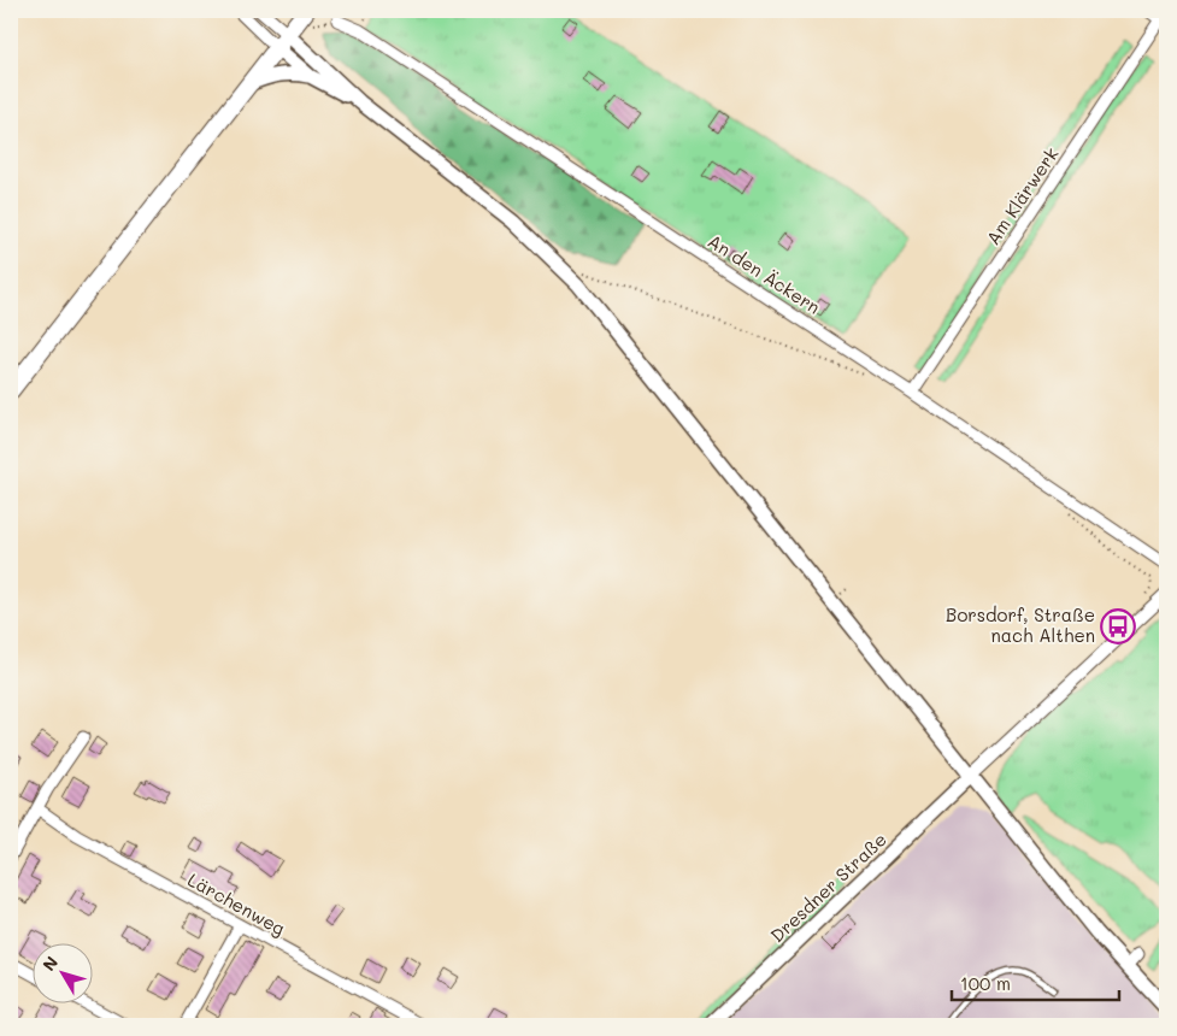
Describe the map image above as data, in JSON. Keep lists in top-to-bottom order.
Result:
{
  "streets": {
    "main road": ["Dresdner Straße"],
    "street": ["Am Klärwerk", "An den Äckern", "Lärchenweg"]
  },
  "crossings": [
    ["Am Klärwerk", "An den Äckern"]
  ],
  "places": {
    "bus stop": ["Borsdorf, Straße nach Althen"]
  },
  "scale_bar": "100 m",
  "north": "top left"
}
